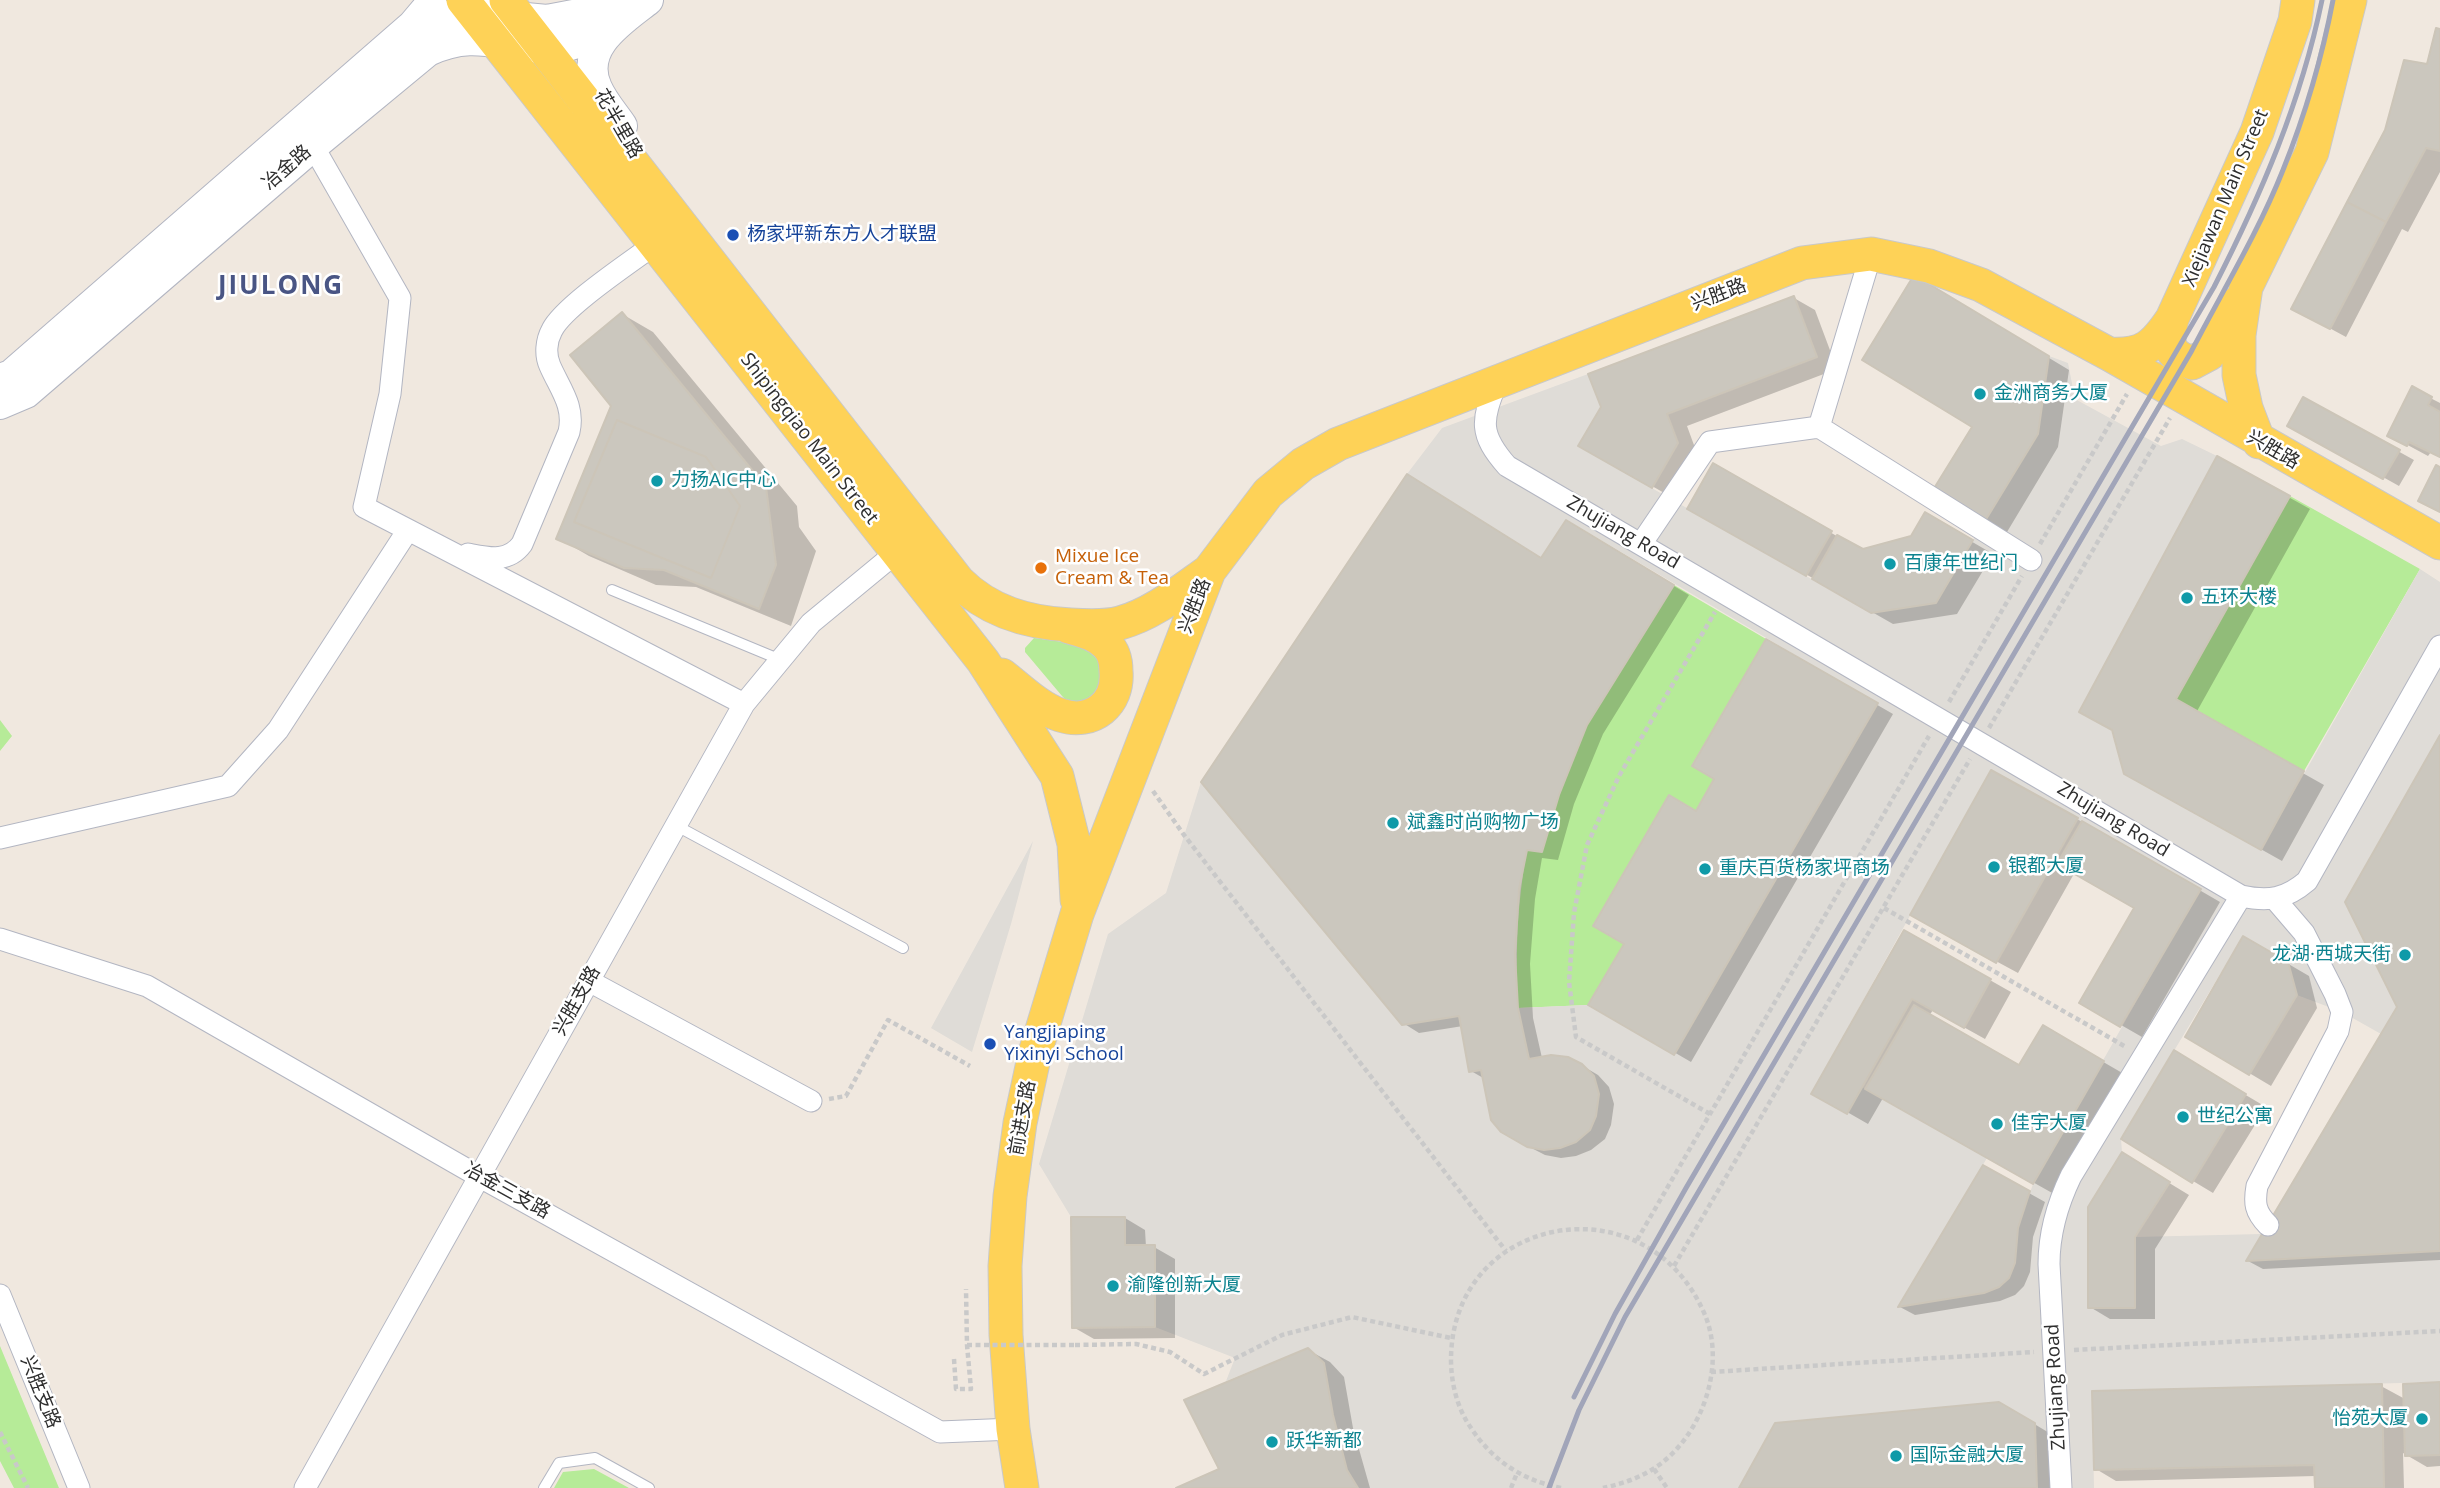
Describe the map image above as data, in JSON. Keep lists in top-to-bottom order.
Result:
{
  "streets": {
    "main road": [
      "花半里路",
      "冶金路",
      "Xiejiawan Main Street",
      "兴胜路",
      "Shipingqiao Main Street",
      "前进支路"
    ],
    "street": ["Zhujiang Road", "兴胜支路", "冶金三支路"]
  },
  "crossings": [
    ["花半里路", "冶金路"],
    ["花半里路", "Shipingqiao Main Street"],
    ["冶金路", "Shipingqiao Main Street"],
    ["Xiejiawan Main Street", "兴胜路"],
    ["兴胜路", "Shipingqiao Main Street"],
    ["兴胜路", "Zhujiang Road"],
    ["兴胜路", "前进支路"],
    ["Shipingqiao Main Street", "兴胜支路"],
    ["Shipingqiao Main Street", "前进支路"],
    ["兴胜支路", "冶金三支路"],
    ["前进支路", "冶金三支路"]
  ],
  "districts": ["JIULONG"],
  "places": [
    "杨家坪新东方人才联盟",
    "金洲商务大厦",
    "力扬AIC中心",
    "百康年世纪门",
    "Mixue Ice Cream & Tea",
    "五环大楼",
    "斌鑫时尚购物广场",
    "银都大厦",
    "重庆百货杨家坪商场",
    "龙湖·西城天街",
    "Yangjiaping Yixinyi School",
    "世纪公寓",
    "佳宇大厦",
    "渝隆创新大厦",
    "怡苑大厦",
    "跃华新都",
    "国际金融大厦"
  ]
}
